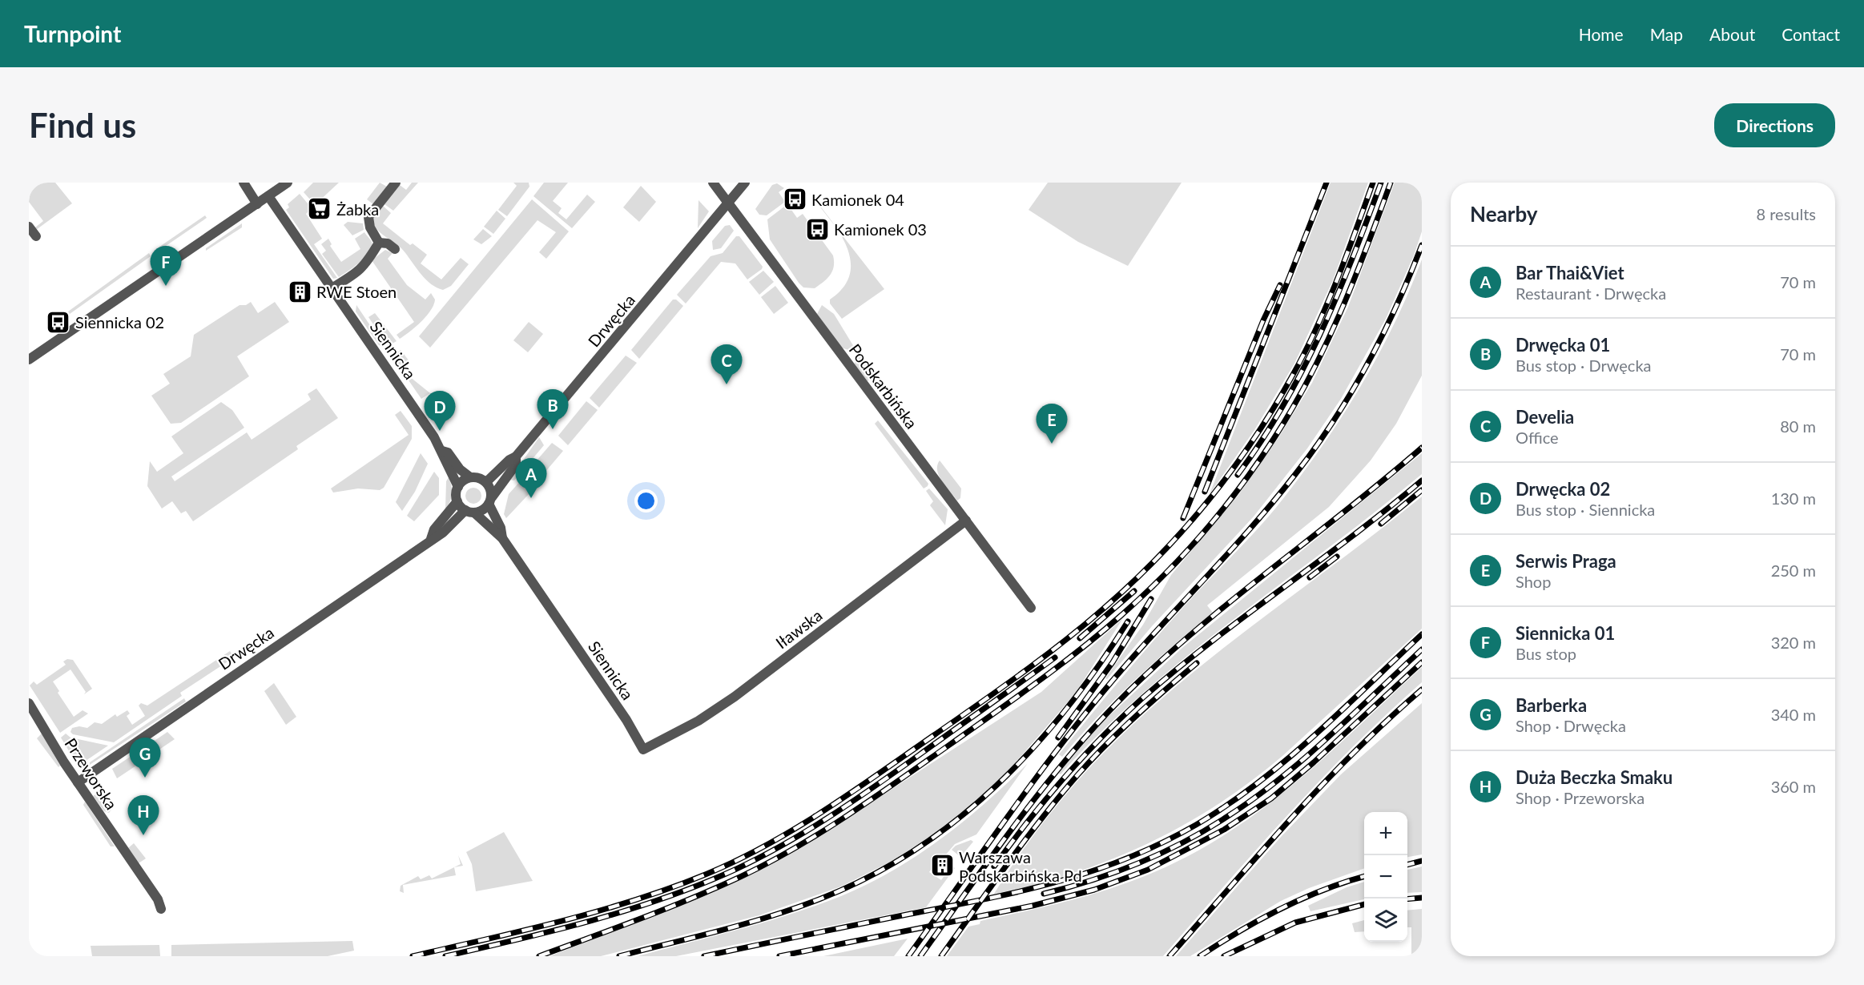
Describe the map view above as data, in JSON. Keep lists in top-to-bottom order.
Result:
{
  "streets": {
    "street": [
      "Drwęcka",
      "Siennicka",
      "Podskarbińska",
      "Iławska",
      "Przeworska"
    ]
  },
  "crossings": [
    ["Drwęcka", "Siennicka"],
    ["Drwęcka", "Podskarbińska"],
    ["Drwęcka", "Przeworska"],
    ["Siennicka", "Iławska"],
    ["Podskarbińska", "Iławska"]
  ],
  "places": {
    "bus stop": ["Kamionek 04", "Kamionek 03", "Siennicka 02"],
    "supermarket": ["Żabka"],
    "building": ["RWE Stoen", "Warszawa Podskarbińska Pd"]
  },
  "page": {
    "header": "Turnpoint",
    "nav": [
      "Home",
      "Map",
      "About",
      "Contact"
    ],
    "buttons": "Directions",
    "title": "Find us",
    "heading": ["Nearby", "8 results"],
    "list": [
      {
        "mark": "A",
        "name": "Bar Thai&Viet",
        "note": "Restaurant · Drwęcka",
        "value": "70 m"
      },
      {
        "mark": "B",
        "name": "Drwęcka 01",
        "note": "Bus stop · Drwęcka",
        "value": "70 m"
      },
      {
        "mark": "C",
        "name": "Develia",
        "note": "Office",
        "value": "80 m"
      },
      {
        "mark": "D",
        "name": "Drwęcka 02",
        "note": "Bus stop · Siennicka",
        "value": "130 m"
      },
      {
        "mark": "E",
        "name": "Serwis Praga",
        "note": "Shop",
        "value": "250 m"
      },
      {
        "mark": "F",
        "name": "Siennicka 01",
        "note": "Bus stop",
        "value": "320 m"
      },
      {
        "mark": "G",
        "name": "Barberka",
        "note": "Shop · Drwęcka",
        "value": "340 m"
      },
      {
        "mark": "H",
        "name": "Duża Beczka Smaku",
        "note": "Shop · Przeworska",
        "value": "360 m"
      }
    ],
    "pins": [
      "F",
      "C",
      "B",
      "D",
      "E",
      "A",
      "G",
      "H"
    ],
    "map_buttons": ["+", "−"]
  }
}
